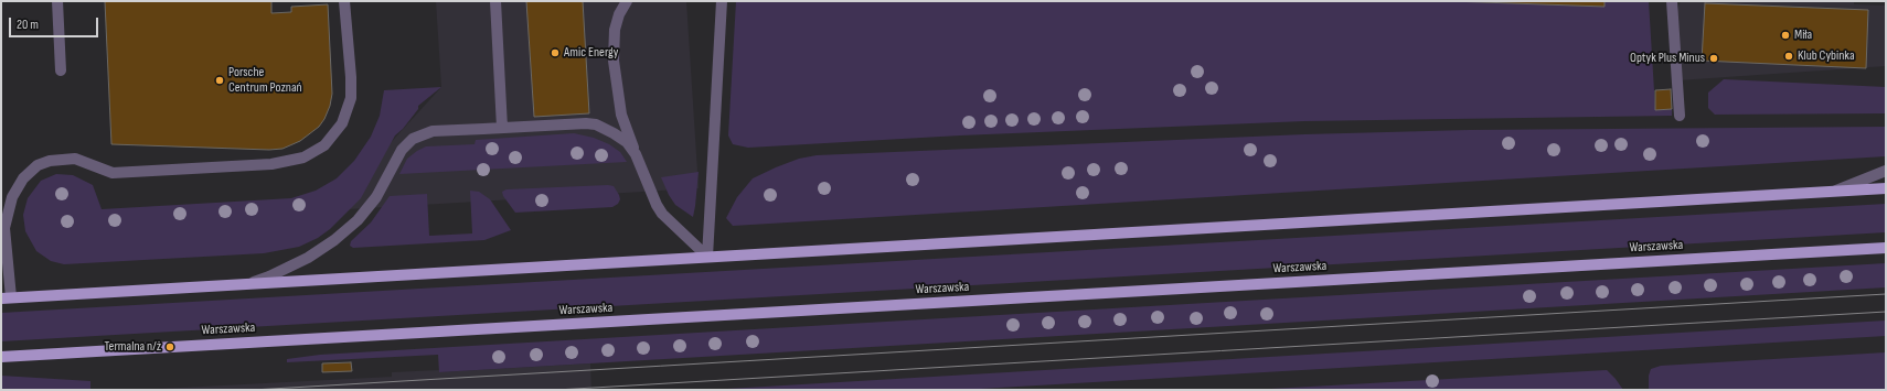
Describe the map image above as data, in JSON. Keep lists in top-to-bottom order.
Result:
{
  "streets": {
    "main road": ["Warszawska"]
  },
  "places": [
    "Miła",
    "Amic Energy",
    "Klub Cybinka",
    "Optyk Plus Minus",
    "Porsche Centrum Poznań",
    "Termalna n/ż"
  ],
  "scale_bar": "20 m"
}
